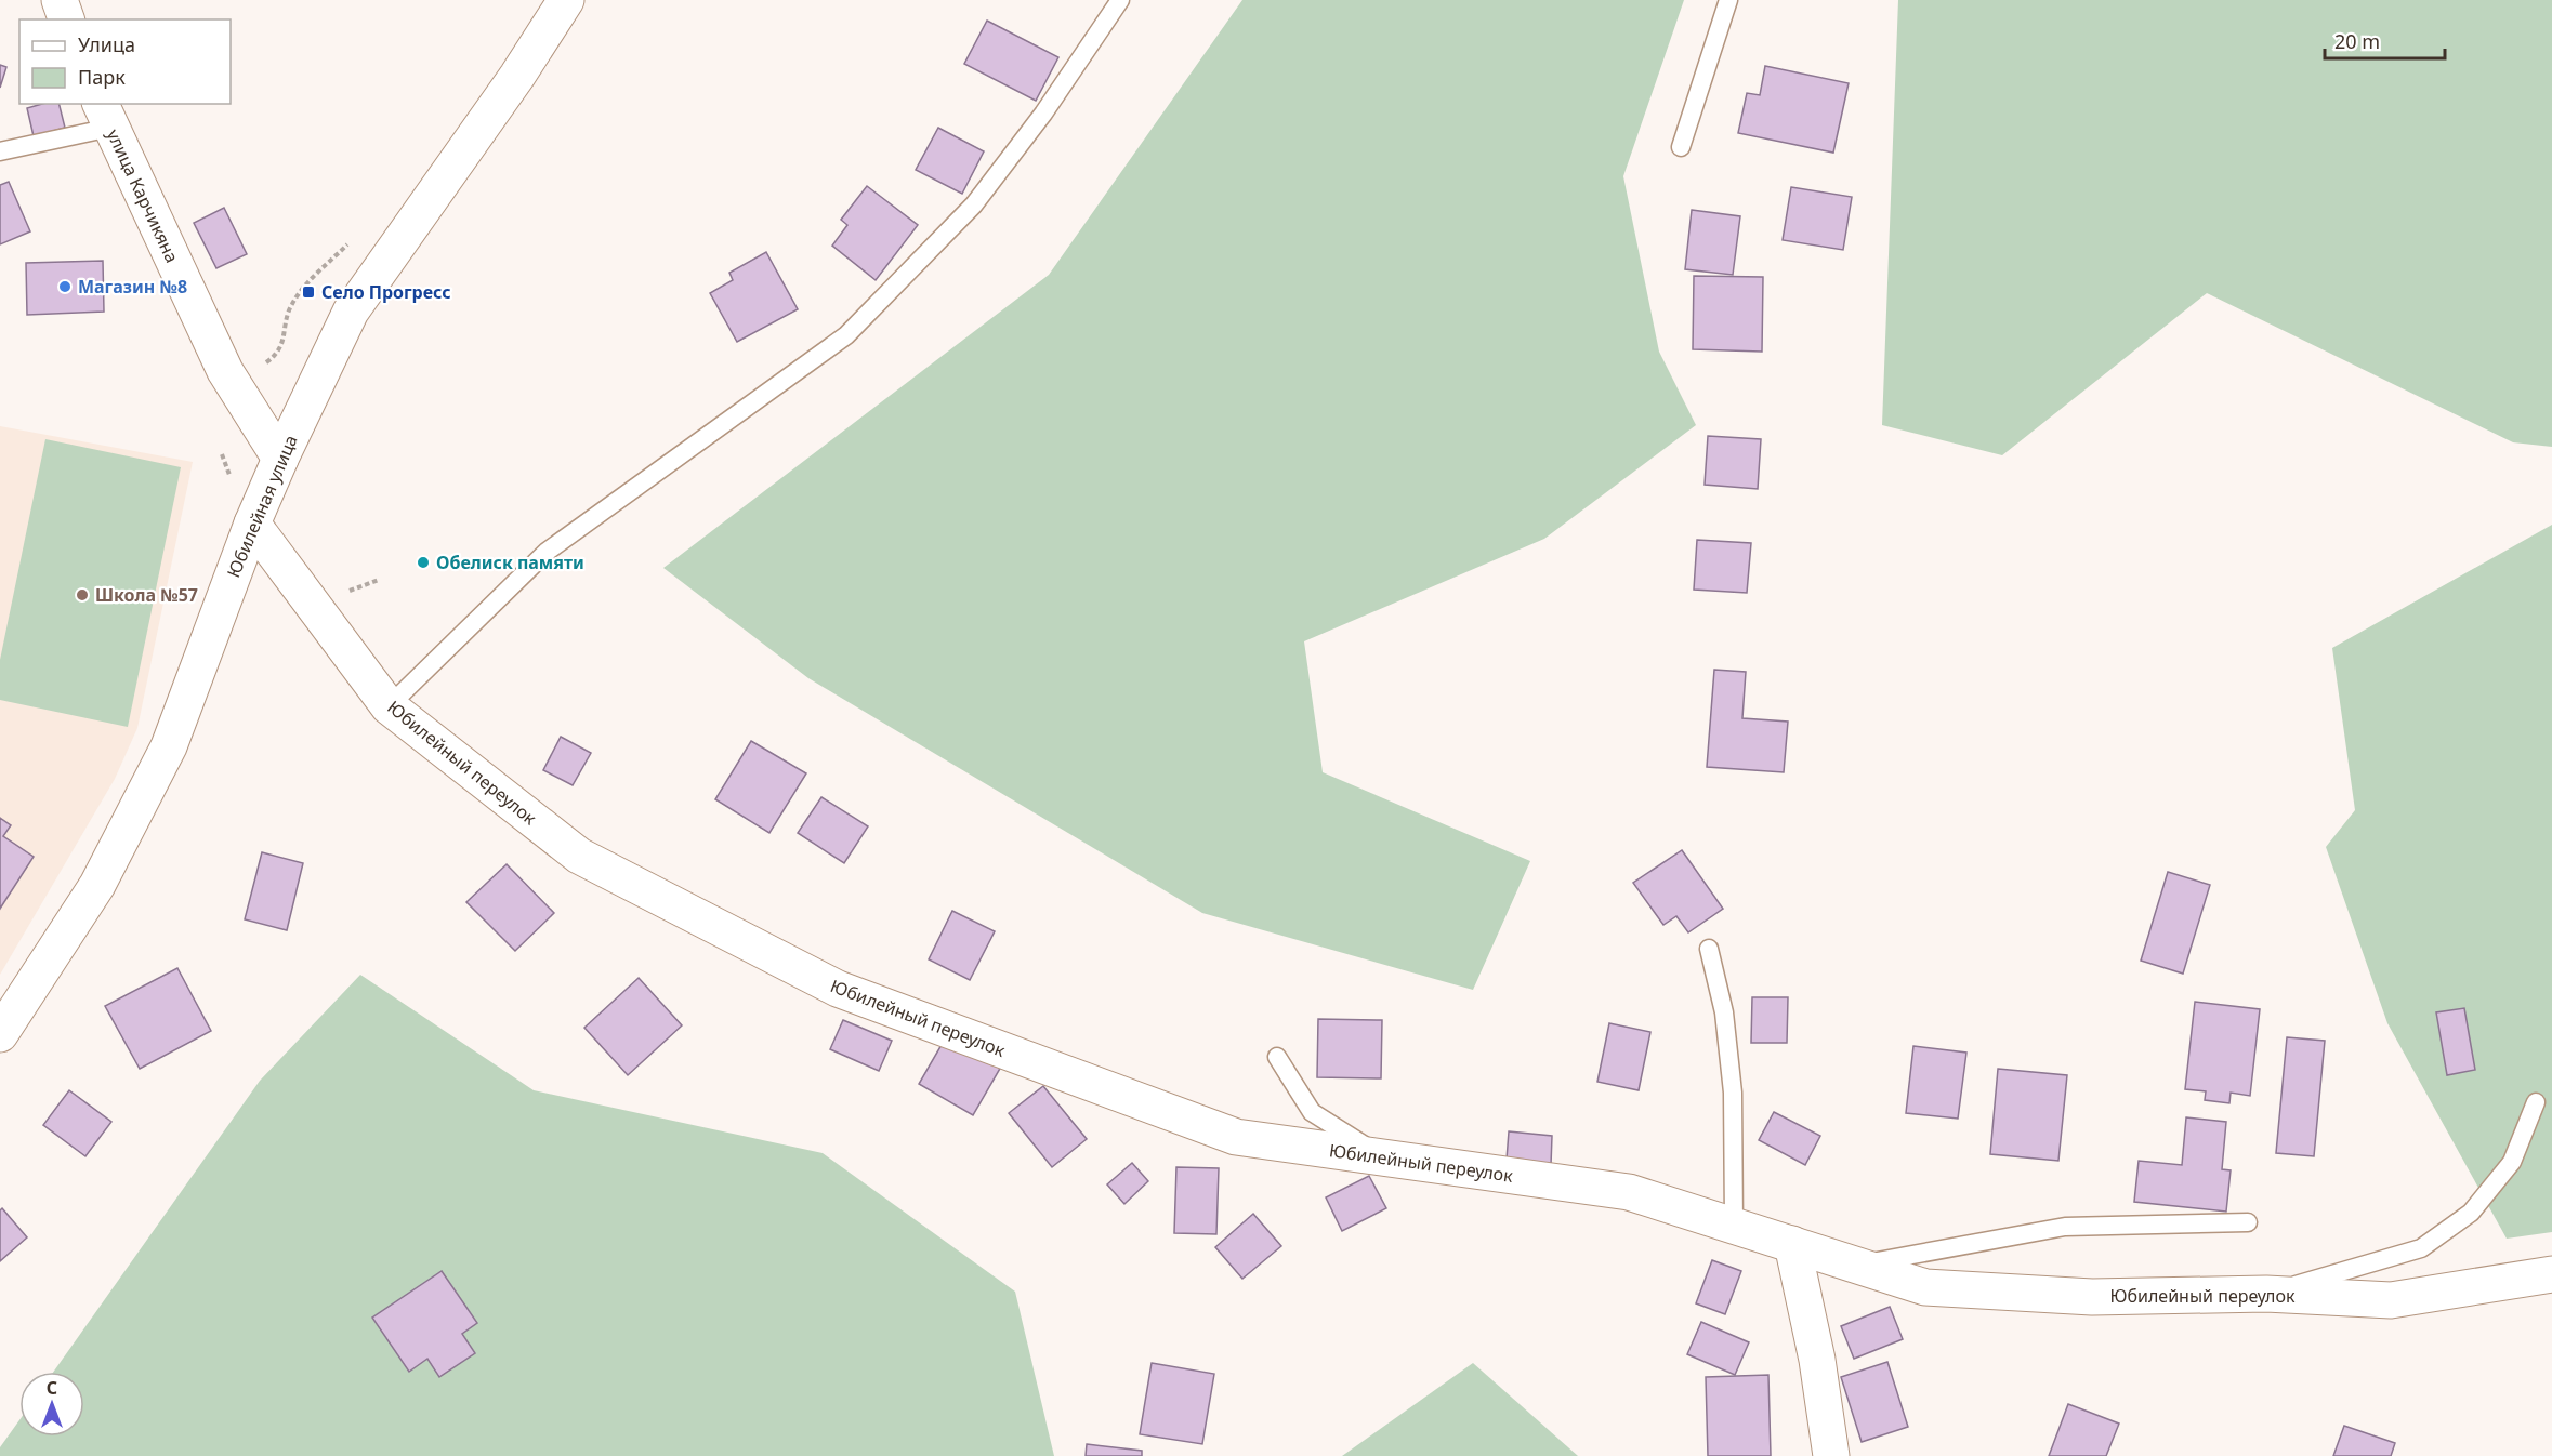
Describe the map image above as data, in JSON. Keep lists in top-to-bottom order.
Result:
{
  "streets": {
    "street": ["улица Карчикяна", "Юбилейная улица", "Юбилейный переулок"]
  },
  "crossings": [
    ["улица Карчикяна", "Юбилейная улица"],
    ["Юбилейная улица", "Юбилейный переулок"]
  ],
  "places": {
    "other": ["Магазин №8", "Обелиск памяти", "Школа №57"],
    "transit": ["Село Прогресс"]
  },
  "legend": ["Улица", "Парк"],
  "scale_bar": "20 m",
  "north": "top"
}
